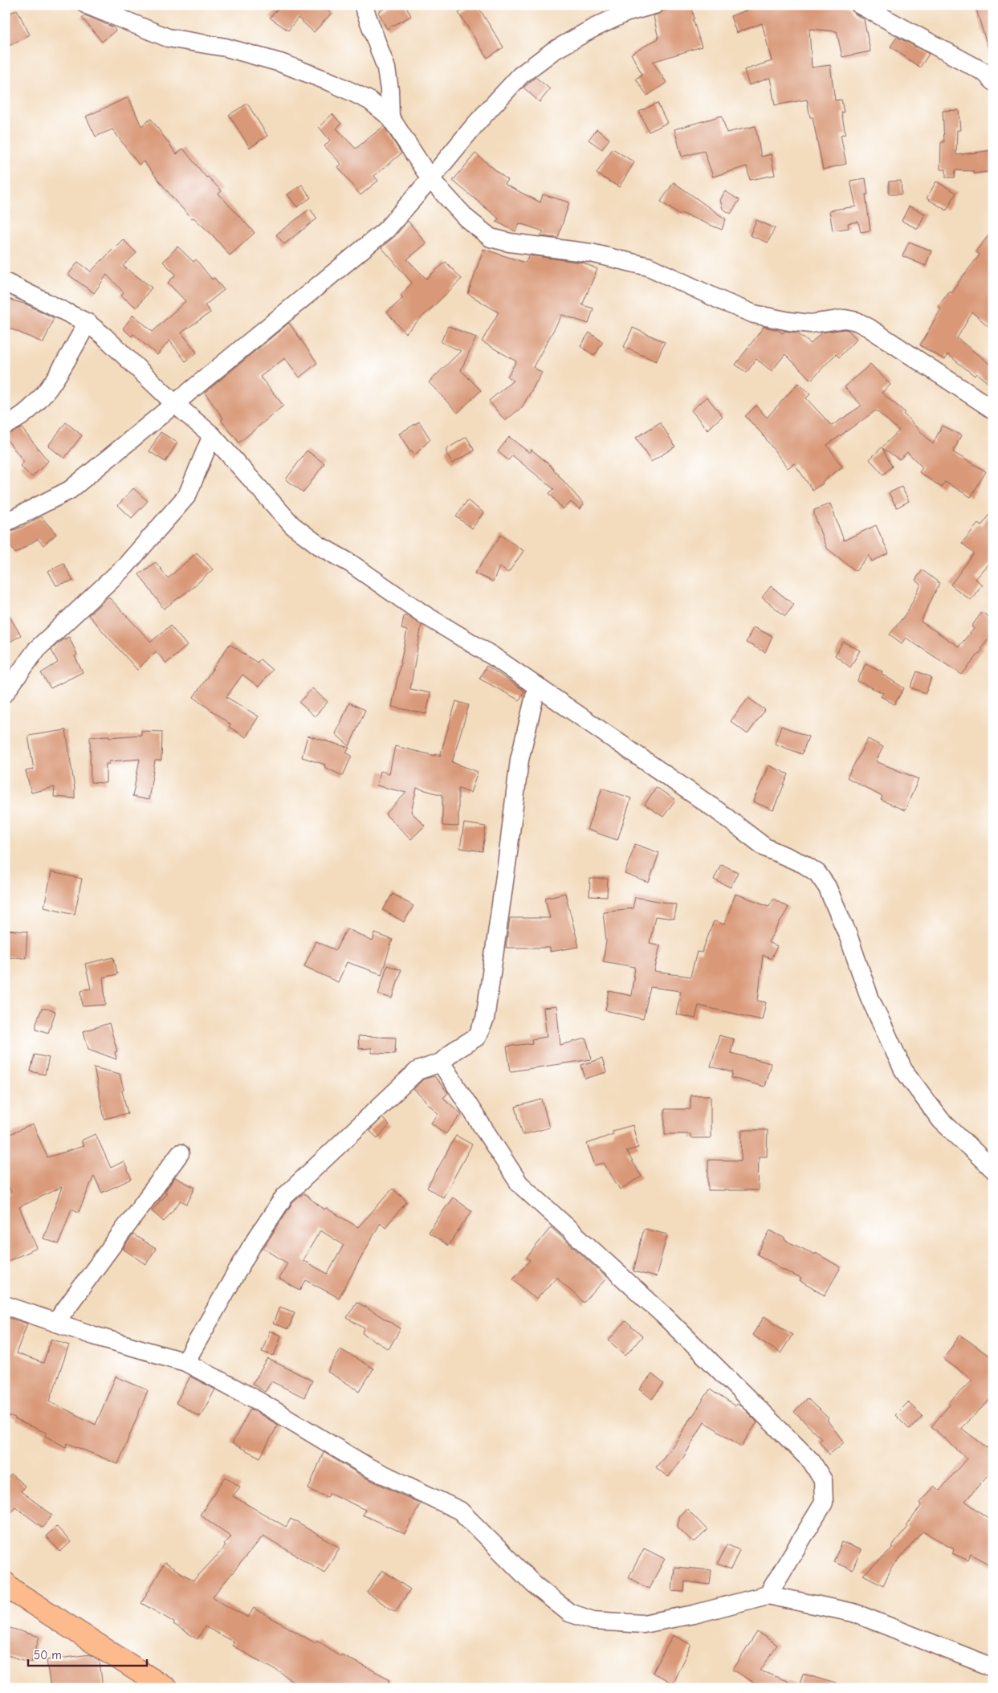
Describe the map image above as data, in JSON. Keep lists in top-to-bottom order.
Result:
{
  "scale_bar": "50 m"
}
